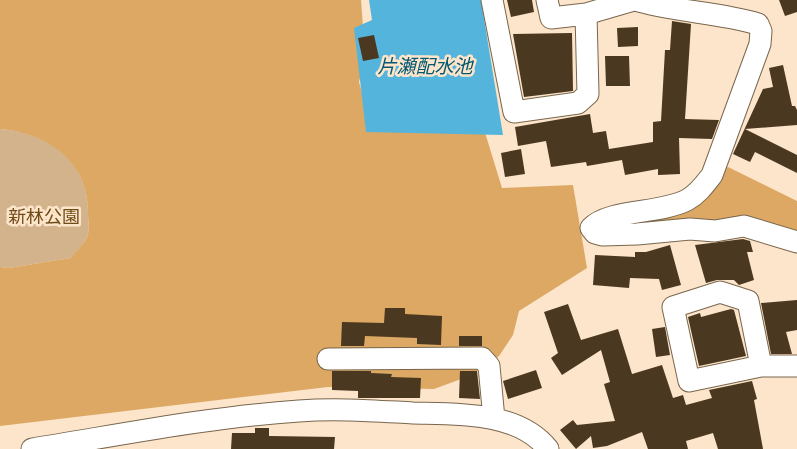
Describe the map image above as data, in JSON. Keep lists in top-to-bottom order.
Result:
{
  "water": ["片瀬配水池"],
  "parks": ["新林公園"]
}
